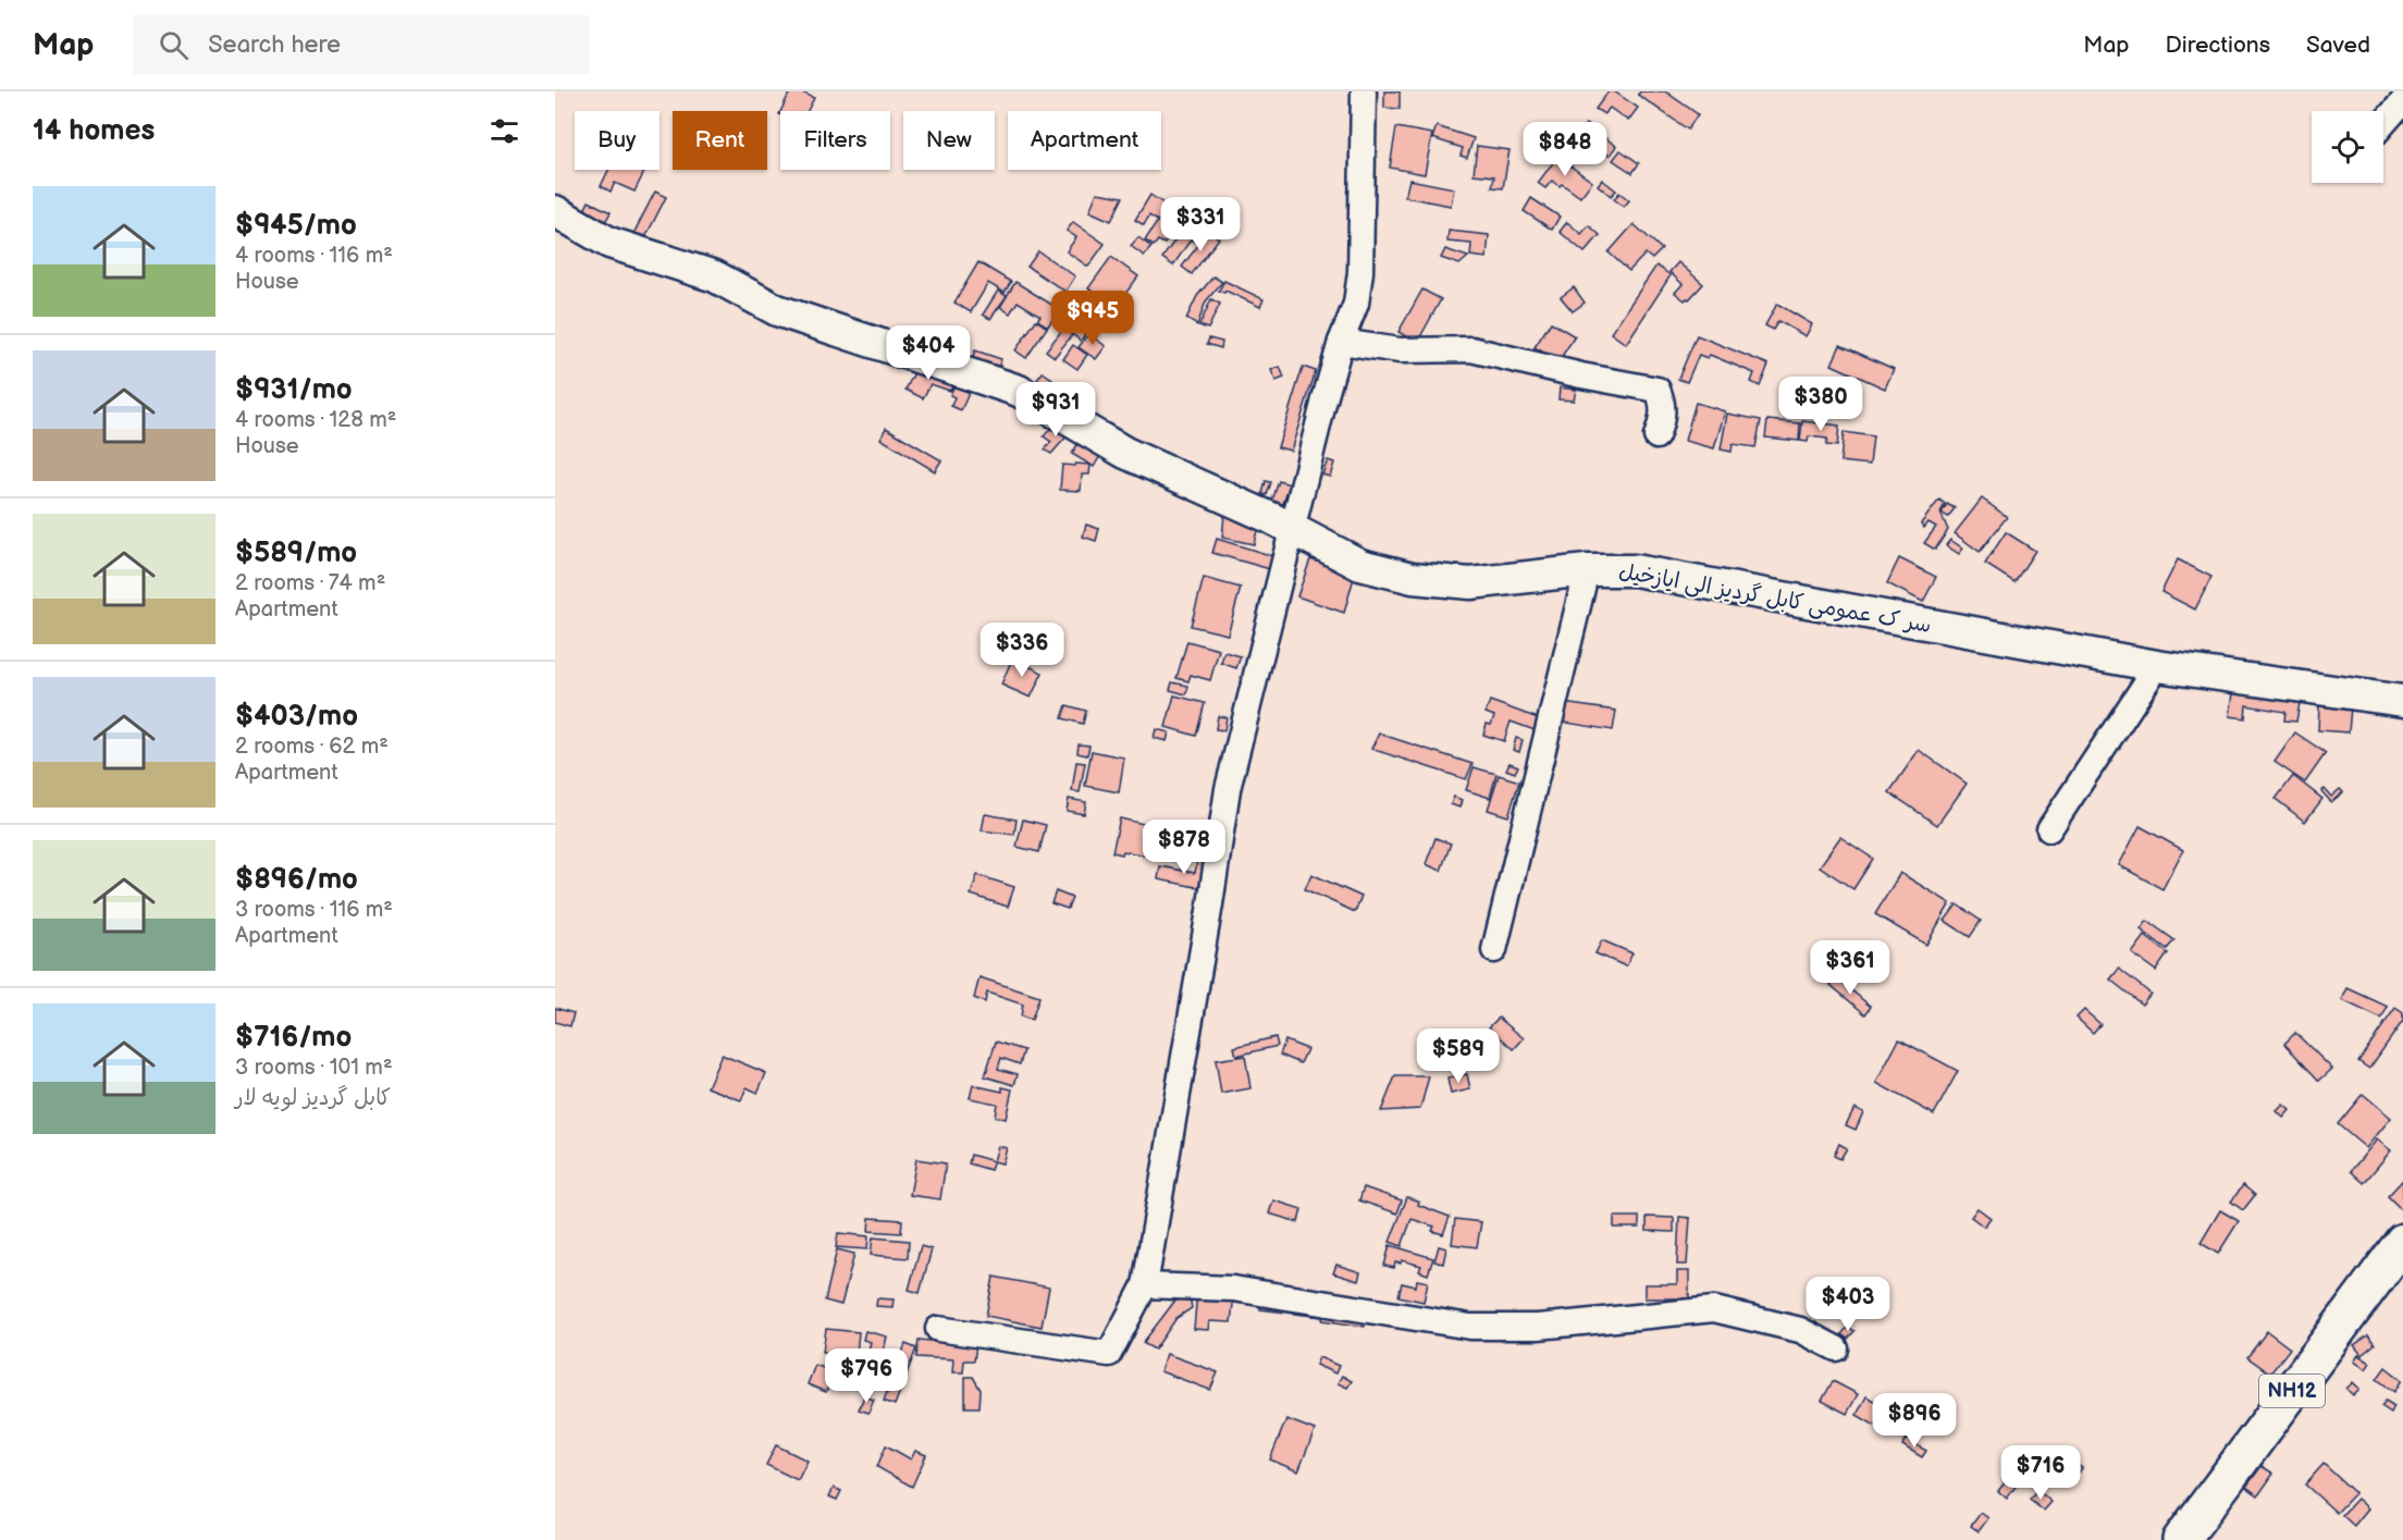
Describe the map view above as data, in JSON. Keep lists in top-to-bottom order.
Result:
{
  "streets": {
    "highway": ["NH12"],
    "main road": ["سر ک عمومی کابل گردیز الی ایازخیل"]
  },
  "page": {
    "header": "Map",
    "search": "Search here",
    "nav": ["Map", "Directions", "Saved"],
    "heading": "14 homes",
    "chip": [
      "Buy",
      "Rent",
      "Filters",
      "New",
      "Apartment"
    ],
    "price": [
      "$848",
      "$331",
      "$945",
      "$404",
      "$380",
      "$931",
      "$336",
      "$878",
      "$361",
      "$589",
      "$403",
      "$796",
      "$896",
      "$716"
    ],
    "list": [
      {
        "name": "$945/mo",
        "note": "4 rooms · 116 m² · House"
      },
      {
        "name": "$931/mo",
        "note": "4 rooms · 128 m² · House"
      },
      {
        "name": "$589/mo",
        "note": "2 rooms · 74 m² · Apartment"
      },
      {
        "name": "$403/mo",
        "note": "2 rooms · 62 m² · Apartment"
      },
      {
        "name": "$896/mo",
        "note": "3 rooms · 116 m² · Apartment"
      },
      {
        "name": "$716/mo",
        "note": "3 rooms · 101 m² · کابل گردیز لویه لار"
      }
    ]
  }
}
